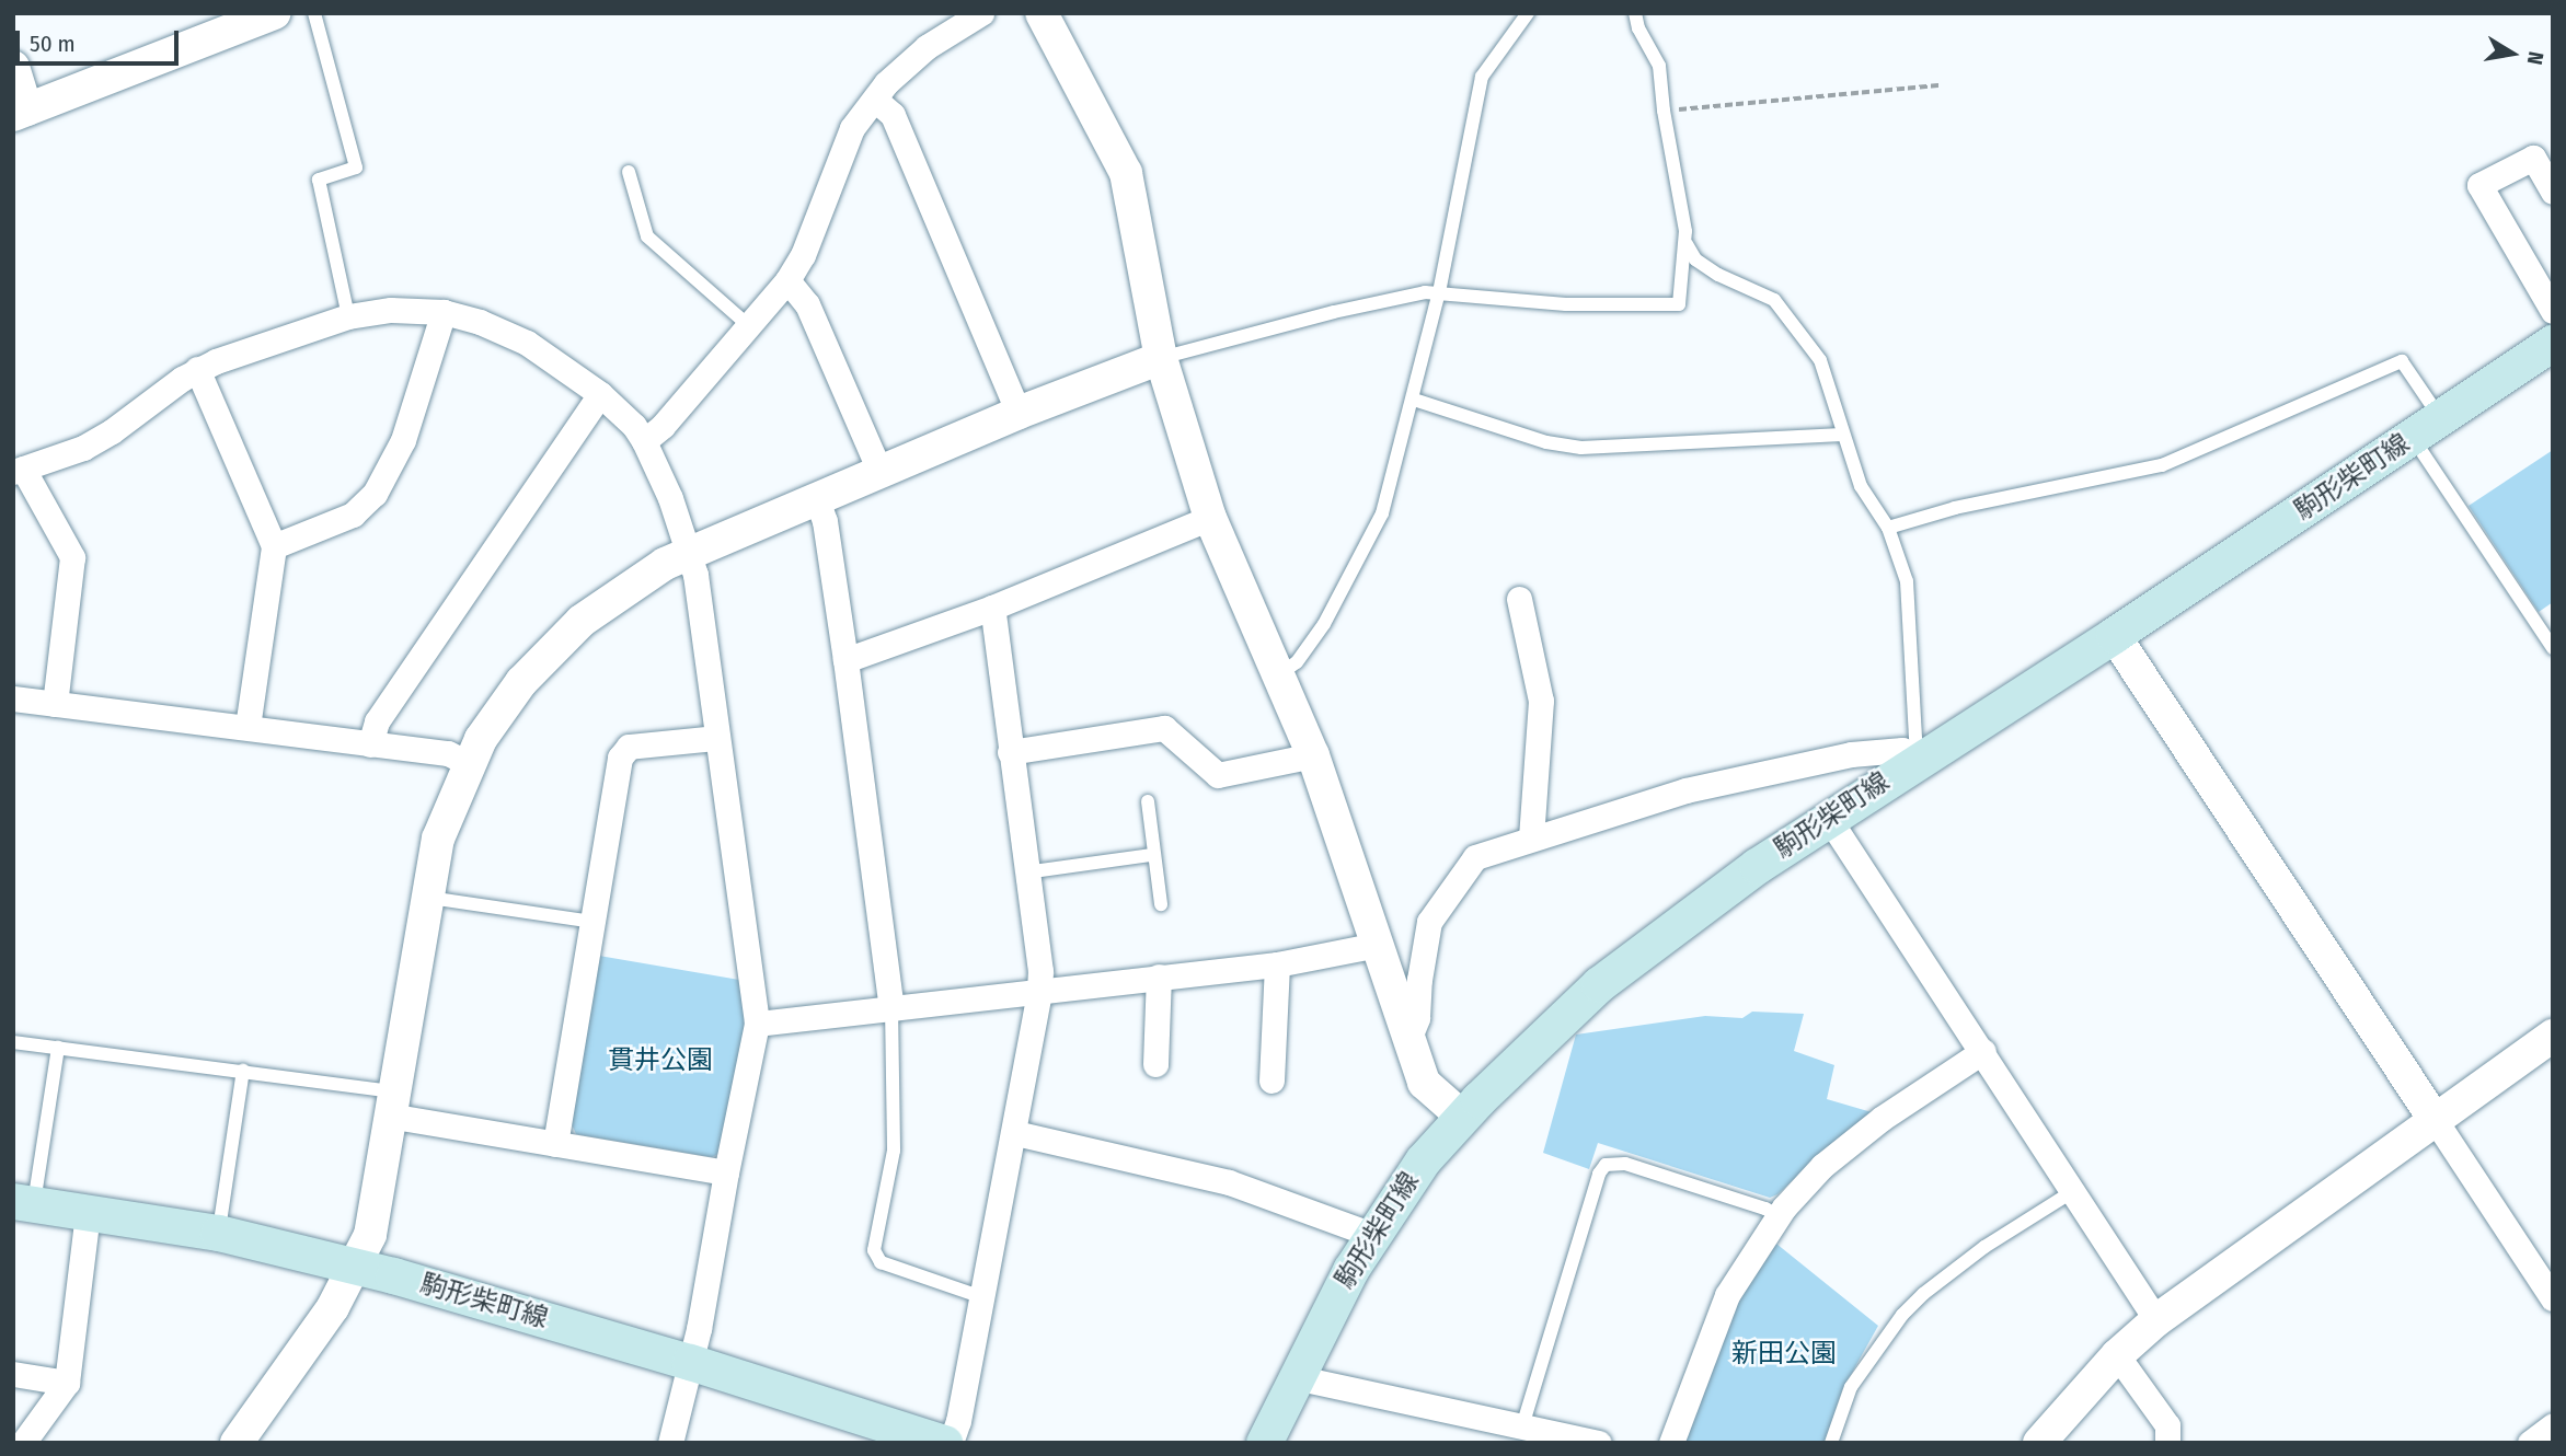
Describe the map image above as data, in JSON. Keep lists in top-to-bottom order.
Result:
{
  "streets": {
    "main road": ["駒形柴町線"]
  },
  "parks": ["貫井公園", "新田公園"],
  "scale_bar": "50 m",
  "north": "right"
}
